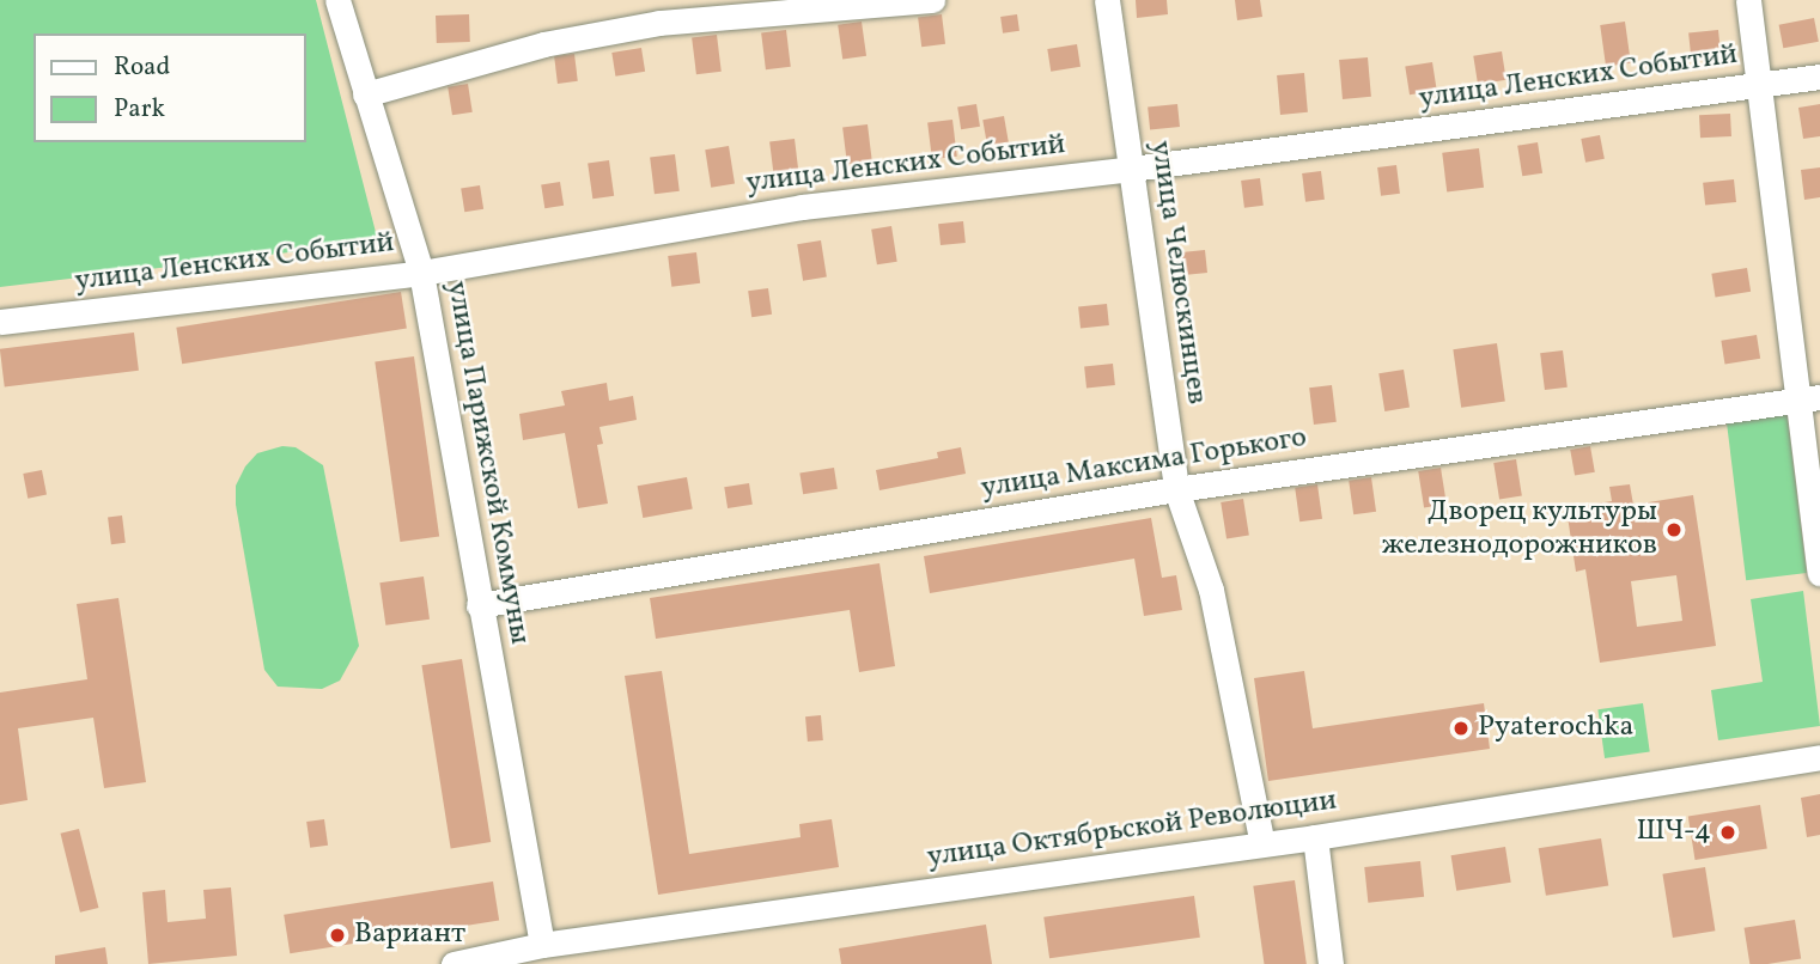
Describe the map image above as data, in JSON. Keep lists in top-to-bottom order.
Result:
{
  "streets": {
    "street": [
      "улица Ленских Событий",
      "улица Челюскинцев",
      "улица Парижской Коммуны",
      "улица Максима Горького",
      "улица Октябрьской Революции"
    ]
  },
  "crossings": [
    ["улица Ленских Событий", "улица Челюскинцев"],
    ["улица Ленских Событий", "улица Парижской Коммуны"],
    ["улица Челюскинцев", "улица Максима Горького"],
    ["улица Челюскинцев", "улица Октябрьской Революции"],
    ["улица Парижской Коммуны", "улица Максима Горького"],
    ["улица Парижской Коммуны", "улица Октябрьской Революции"]
  ],
  "places": [
    "Дворец культуры железнодорожников",
    "Pyaterochka",
    "ШЧ-4",
    "Вариант"
  ],
  "legend": ["Road", "Park"]
}
